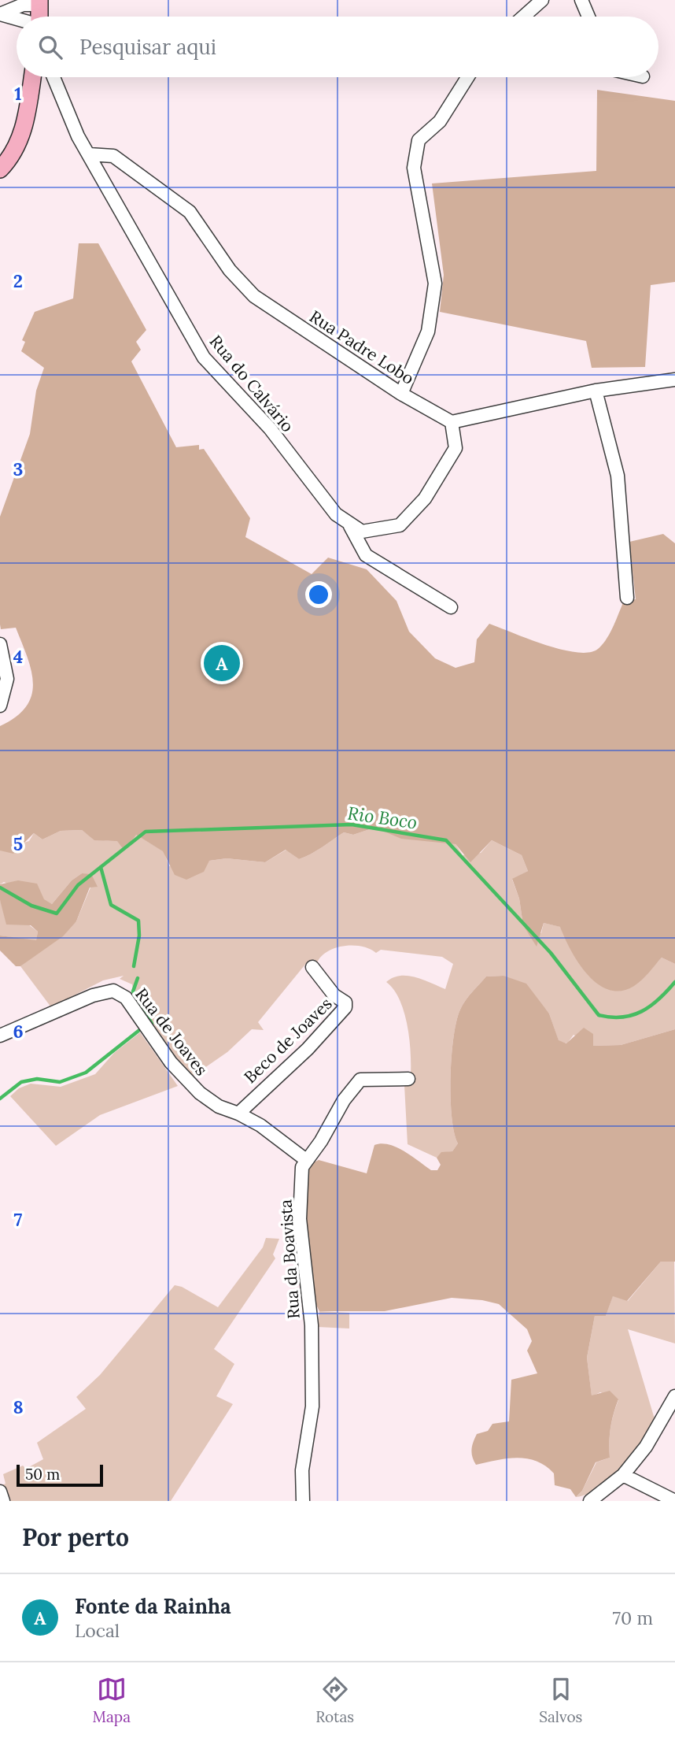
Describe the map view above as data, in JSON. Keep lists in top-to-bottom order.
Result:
{
  "streets": {
    "street": [
      "Rua Padre Lobo",
      "Rua do Calvário",
      "Rua de Joaves",
      "Beco de Joaves",
      "Rua da Boavista"
    ]
  },
  "crossings": [
    ["Rua Padre Lobo", "Rua do Calvário"],
    ["Rua de Joaves", "Beco de Joaves"],
    ["Rua de Joaves", "Rua da Boavista"]
  ],
  "water": ["Rio Boco"],
  "scale_bar": "50 m",
  "page": {
    "search": "Pesquisar aqui",
    "pins": "A",
    "scale": "50 m",
    "heading": "Por perto",
    "list": [
      {
        "mark": "A",
        "name": "Fonte da Rainha",
        "note": "Local",
        "value": "70 m"
      }
    ],
    "nav": ["Mapa", "Rotas", "Salvos"]
  },
  "grid": {
    "rows": [
      "1",
      "2",
      "3",
      "4",
      "5",
      "6",
      "7",
      "8"
    ]
  }
}
